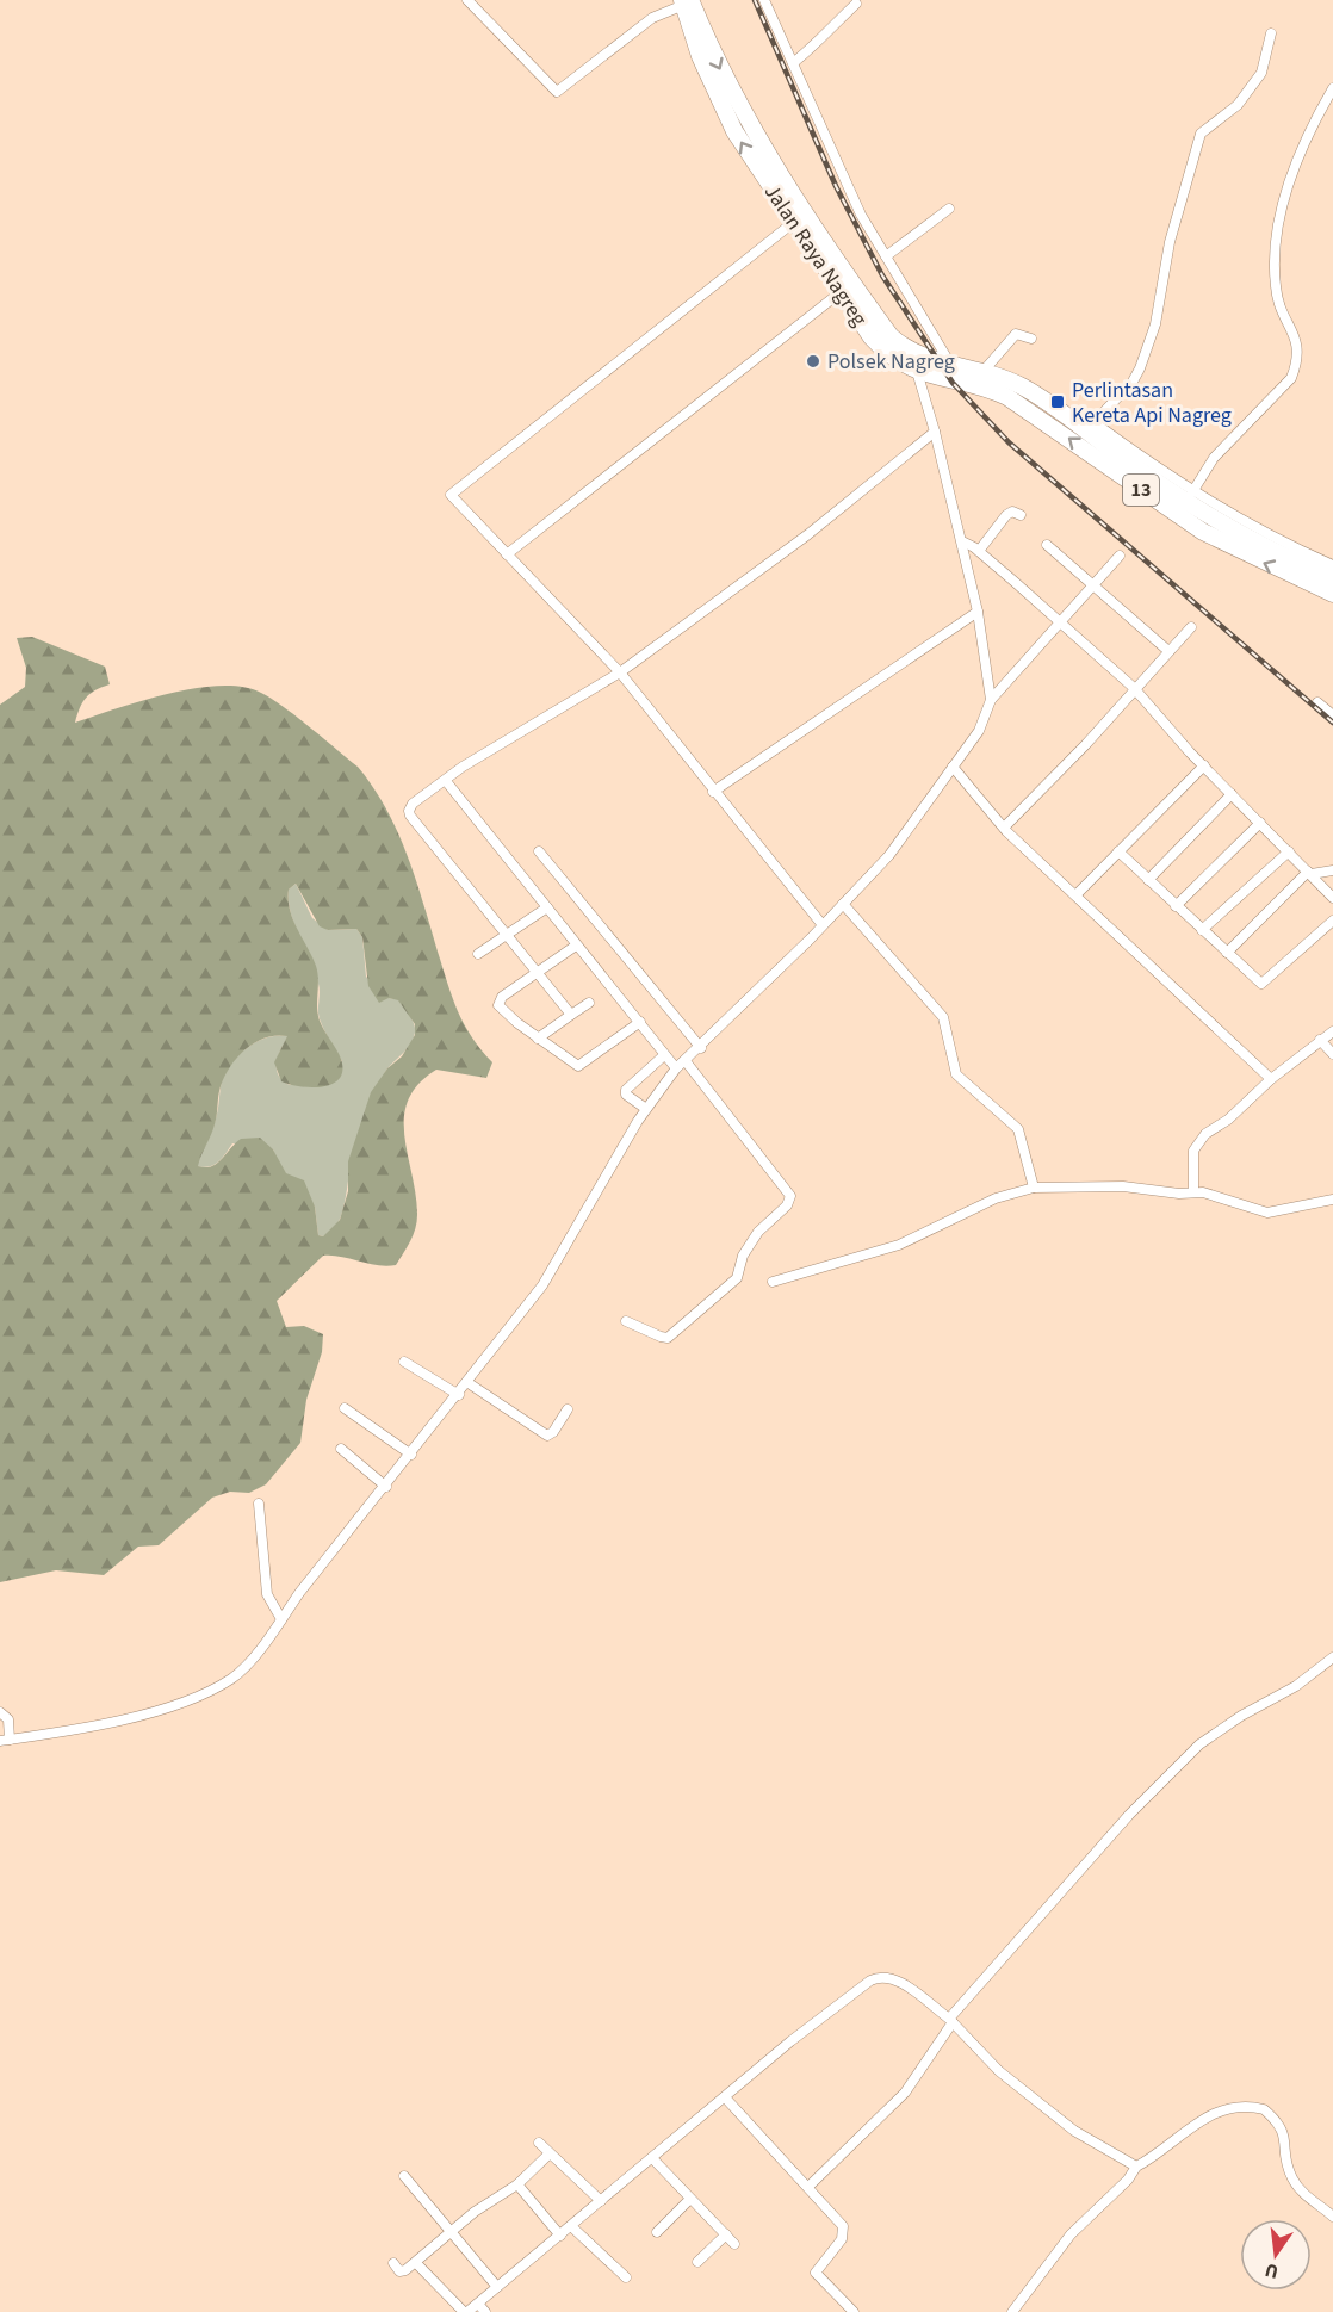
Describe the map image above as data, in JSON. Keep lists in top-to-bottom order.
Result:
{
  "streets": {
    "highway": ["Jalan Raya Nagreg", "13"]
  },
  "places": {
    "other": ["Polsek Nagreg"],
    "transit": ["Perlintasan Kereta Api Nagreg"]
  },
  "north": "bottom"
}
